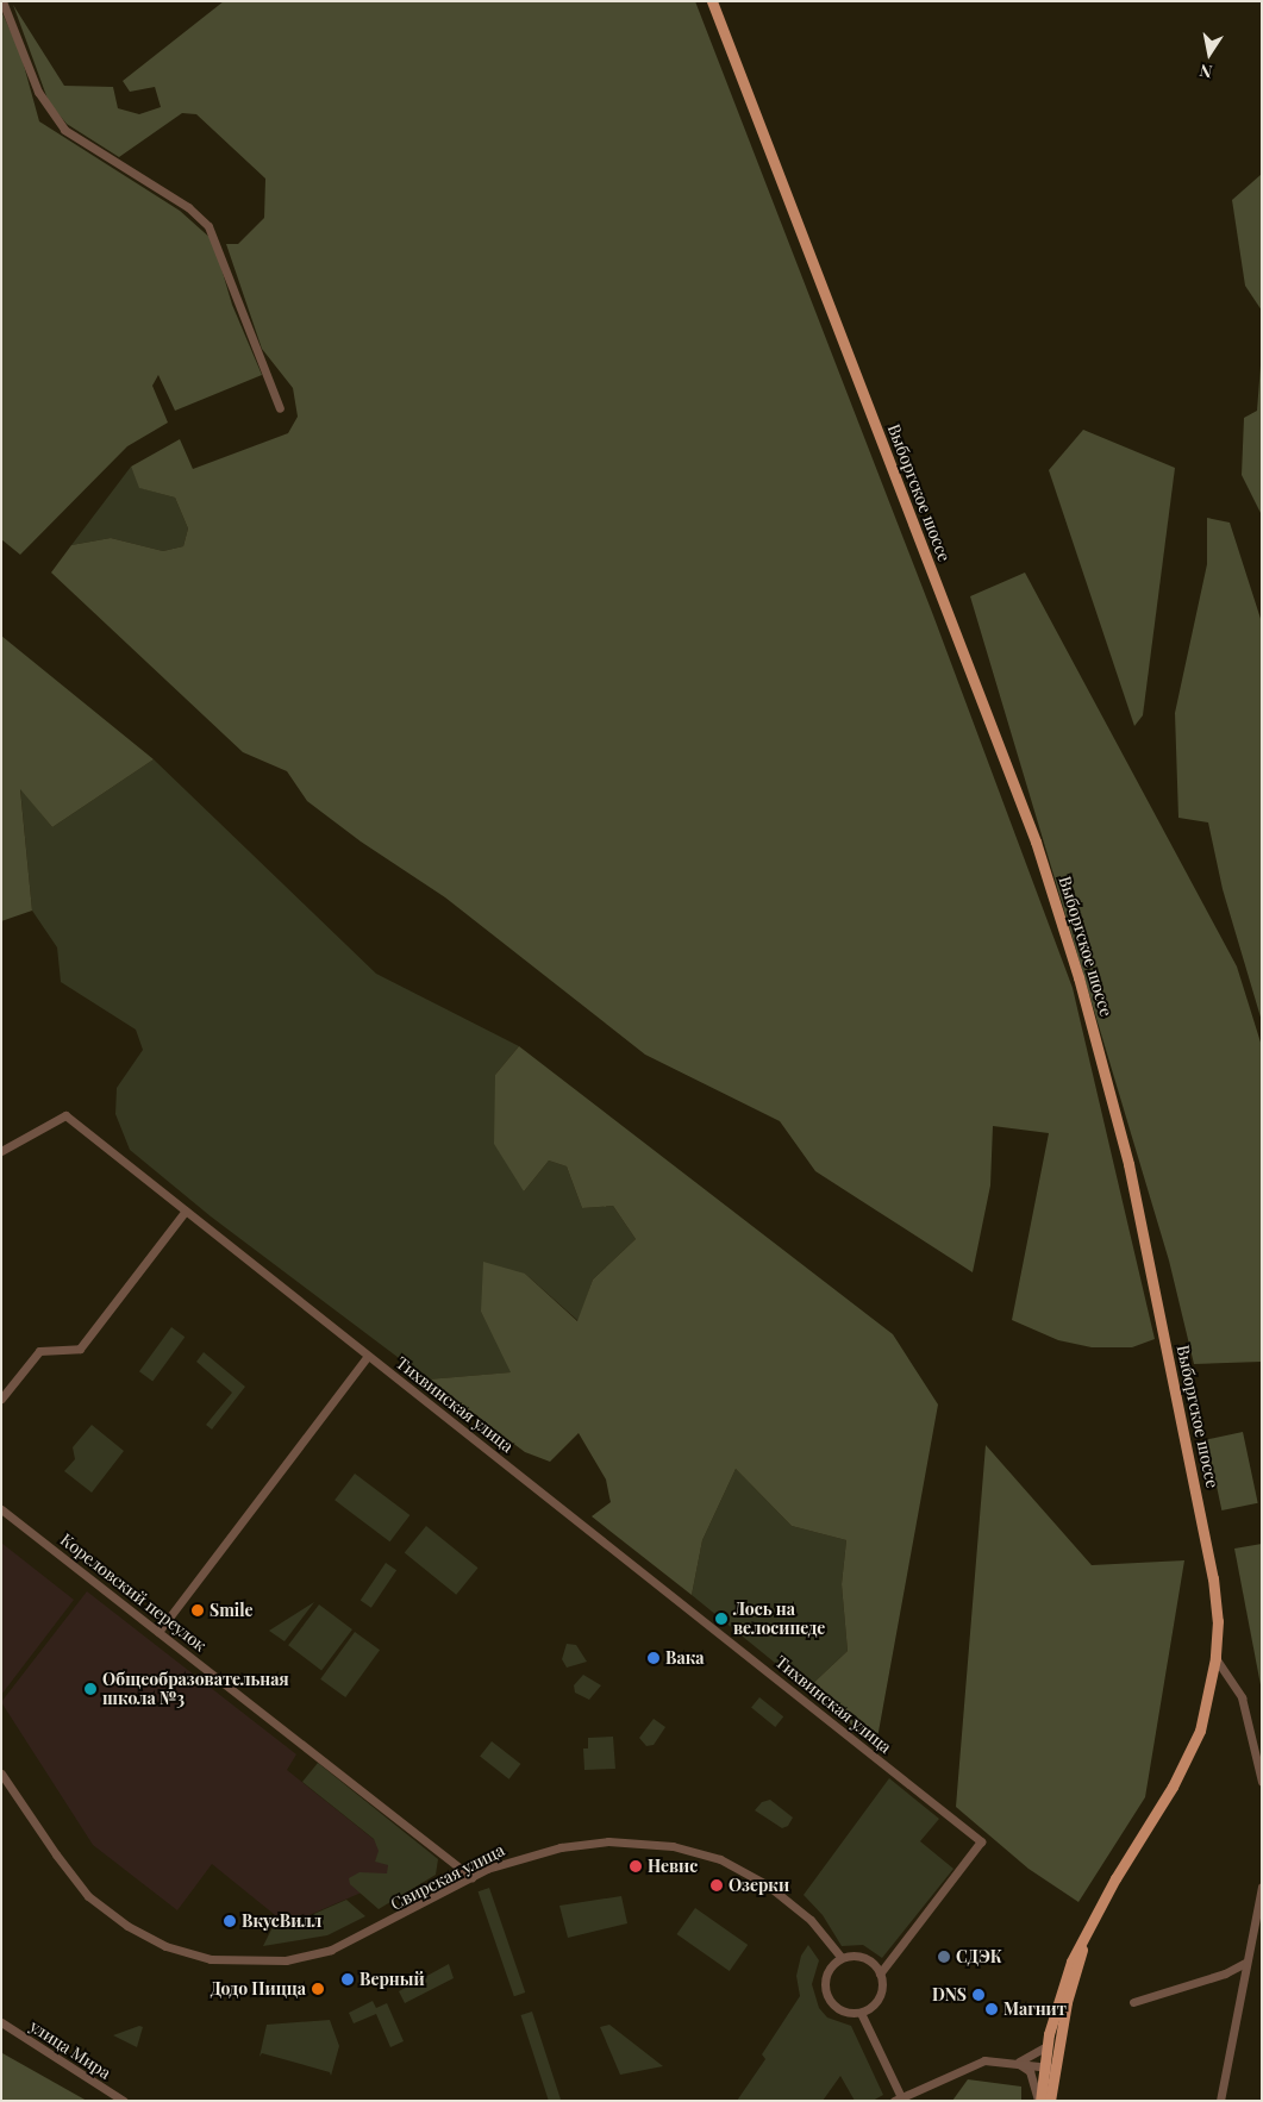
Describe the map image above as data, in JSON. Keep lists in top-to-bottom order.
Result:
{
  "streets": {
    "main road": ["Выборгское шоссе"],
    "street": [
      "Тихвинская улица",
      "Кореловский переулок",
      "Свирская улица",
      "улица Мира"
    ]
  },
  "crossings": [
    ["Тихвинская улица", "Свирская улица"],
    ["Кореловский переулок", "Свирская улица"]
  ],
  "places": [
    "Smile",
    "Лось на велосипеде",
    "Вака",
    "Общеобразовательная школа №3",
    "Невис",
    "Озерки",
    "ВкусВилл",
    "СДЭК",
    "Верный",
    "Додо Пицца",
    "DNS",
    "Магнит"
  ],
  "north": "bottom"
}
